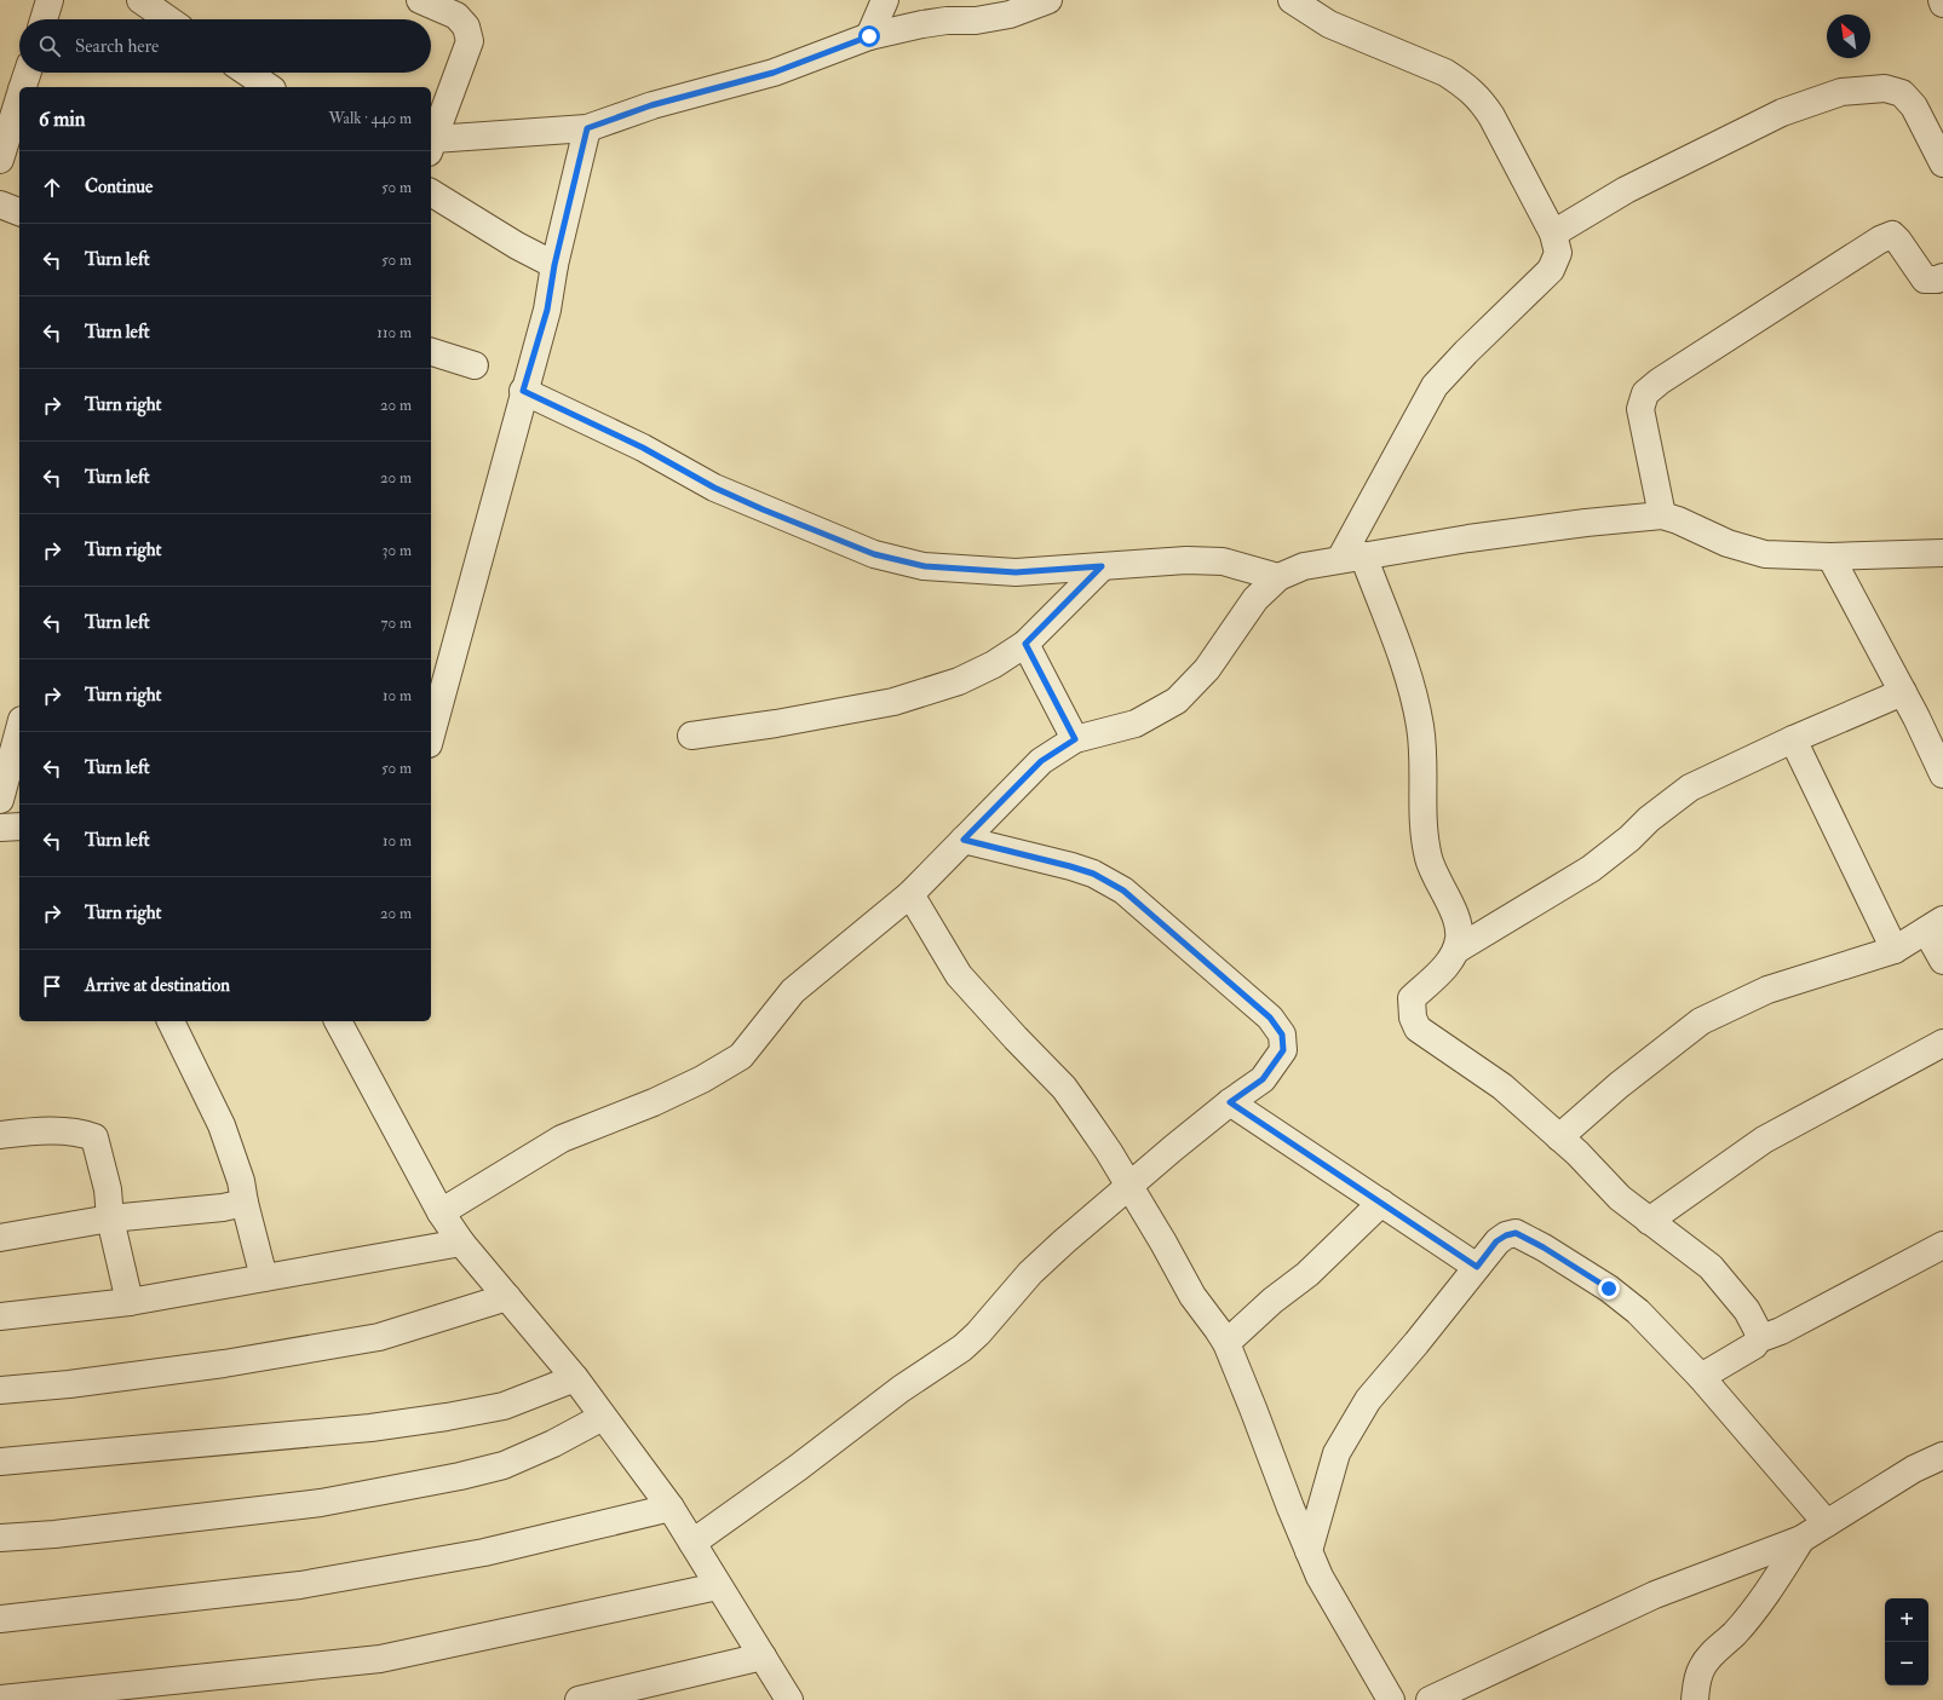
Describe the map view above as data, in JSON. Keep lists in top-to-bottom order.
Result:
{
  "north": "top left",
  "page": {
    "search": "Search here",
    "heading": ["6 min", "Walk · 440 m"],
    "list": [
      ["Continue", "50 m"],
      ["Turn left", "50 m"],
      ["Turn left", "110 m"],
      ["Turn right", "20 m"],
      ["Turn left", "20 m"],
      ["Turn right", "30 m"],
      ["Turn left", "70 m"],
      ["Turn right", "10 m"],
      ["Turn left", "50 m"],
      ["Turn left", "10 m"],
      ["Turn right", "20 m"],
      "Arrive at destination"
    ],
    "map_buttons": ["+", "−"]
  }
}
